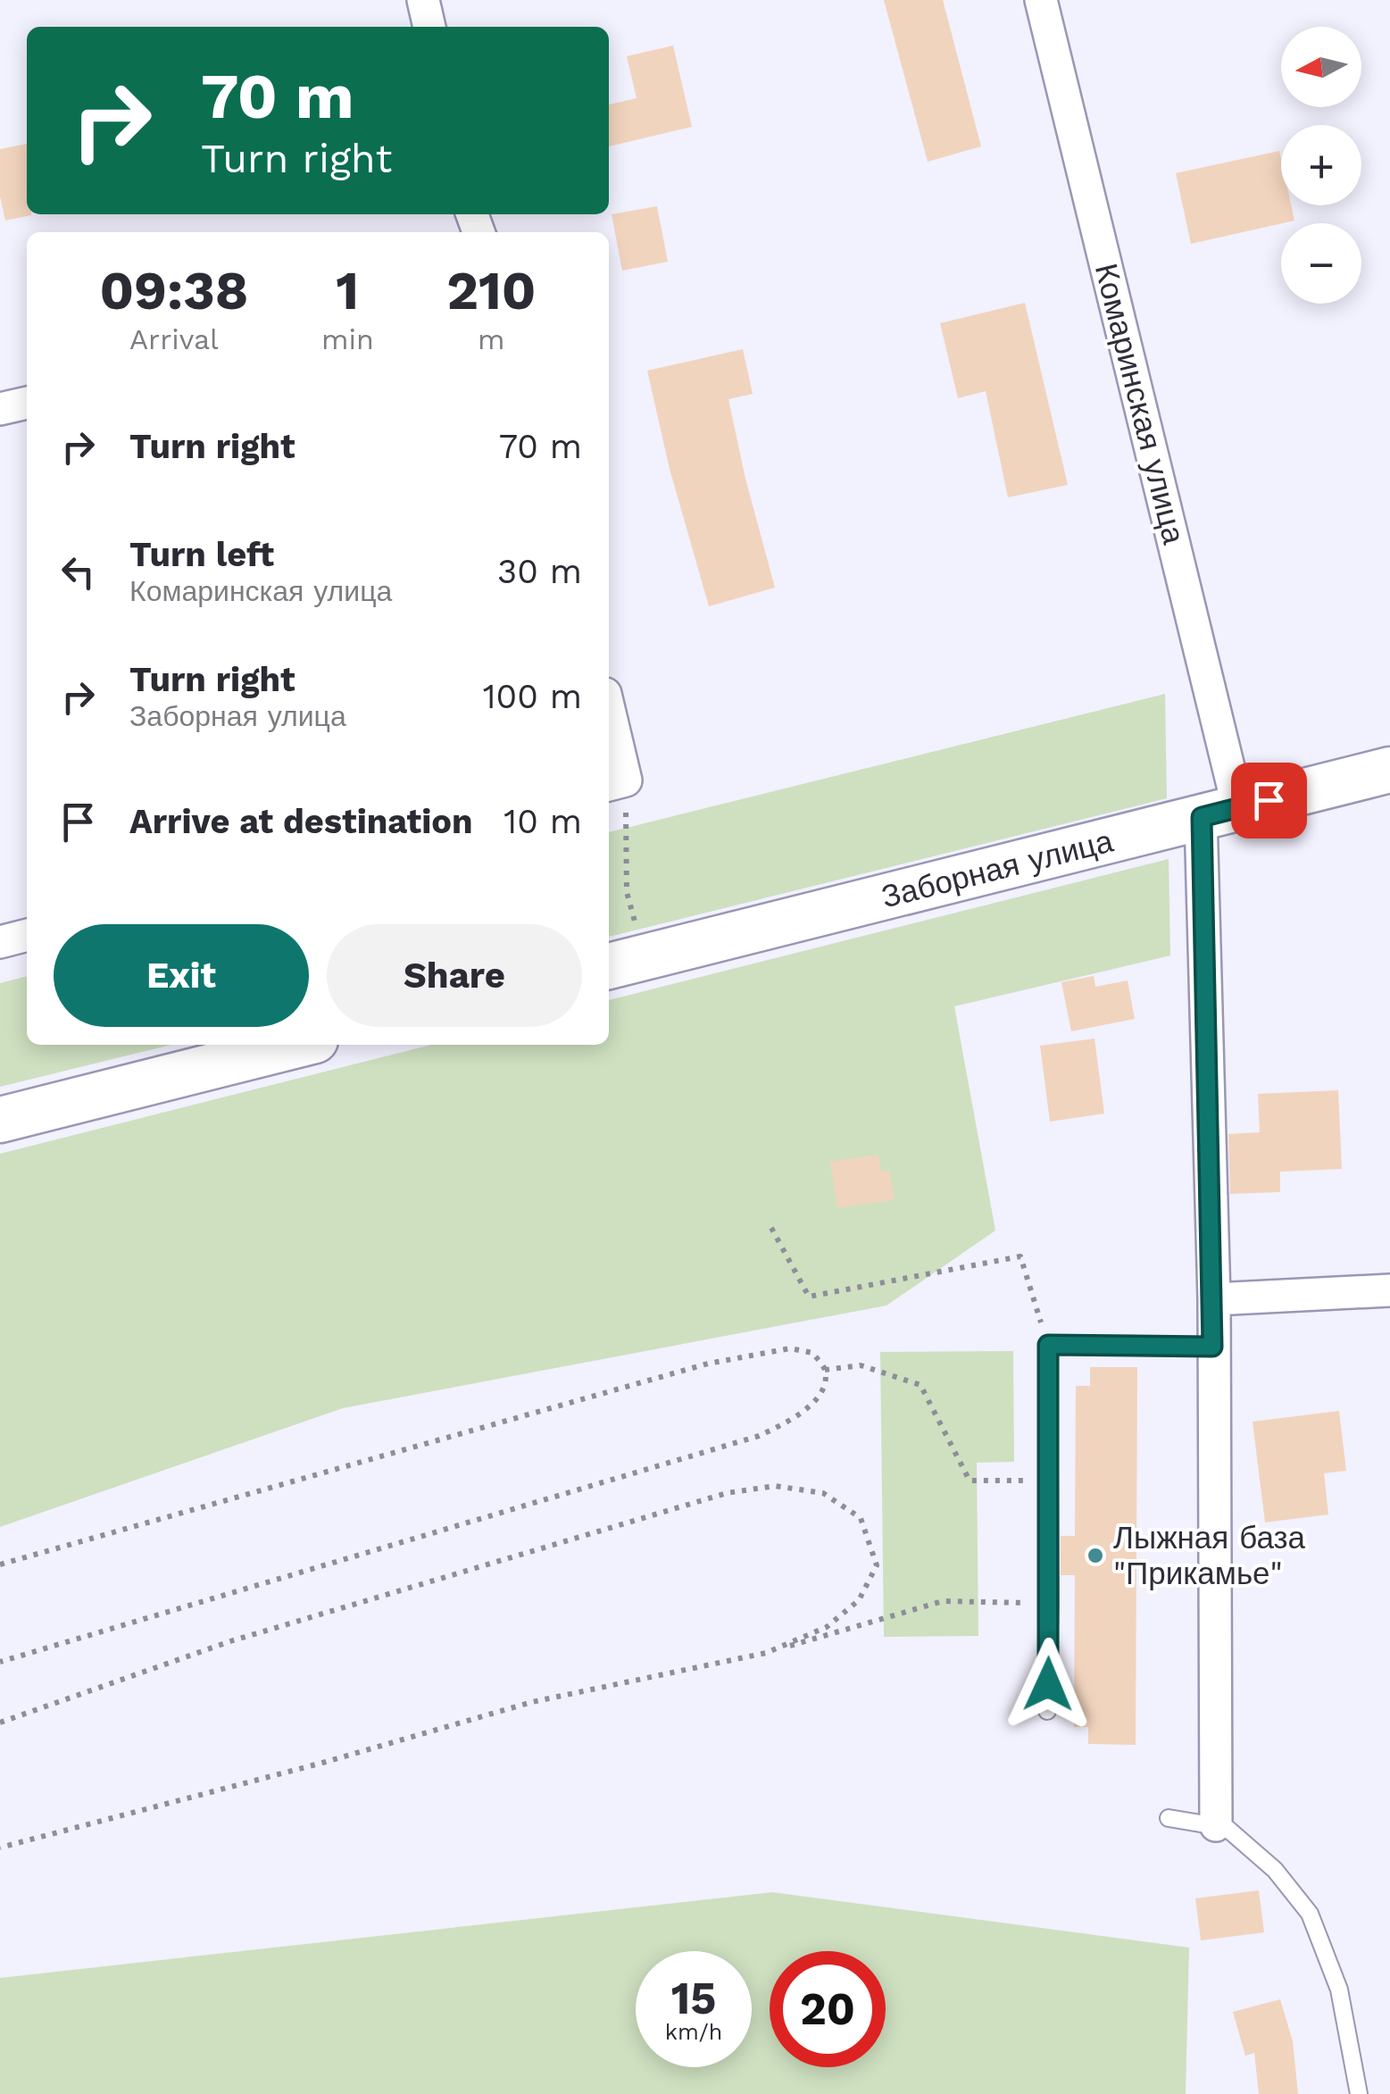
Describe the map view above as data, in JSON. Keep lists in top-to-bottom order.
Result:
{
  "streets": {
    "street": ["Комаринская улица", "Заборная улица"]
  },
  "crossings": [
    ["Комаринская улица", "Заборная улица"]
  ],
  "places": ["Лыжная база \"Прикамье\""],
  "north": "left",
  "page": {
    "map_buttons": ["+", "−"],
    "turn": ["70 m", "Turn right"],
    "eta": [
      "09:38",
      "Arrival",
      "1",
      "min",
      "210",
      "m"
    ],
    "list": [
      {
        "name": "Turn right",
        "value": "70 m"
      },
      {
        "name": "Turn left",
        "note": "Комаринская улица",
        "value": "30 m"
      },
      {
        "name": "Turn right",
        "note": "Заборная улица",
        "value": "100 m"
      },
      {
        "name": "Arrive at destination",
        "value": "10 m"
      }
    ],
    "buttons": ["Exit", "Share"],
    "speed": "15 km/h",
    "limit": "20"
  }
}
